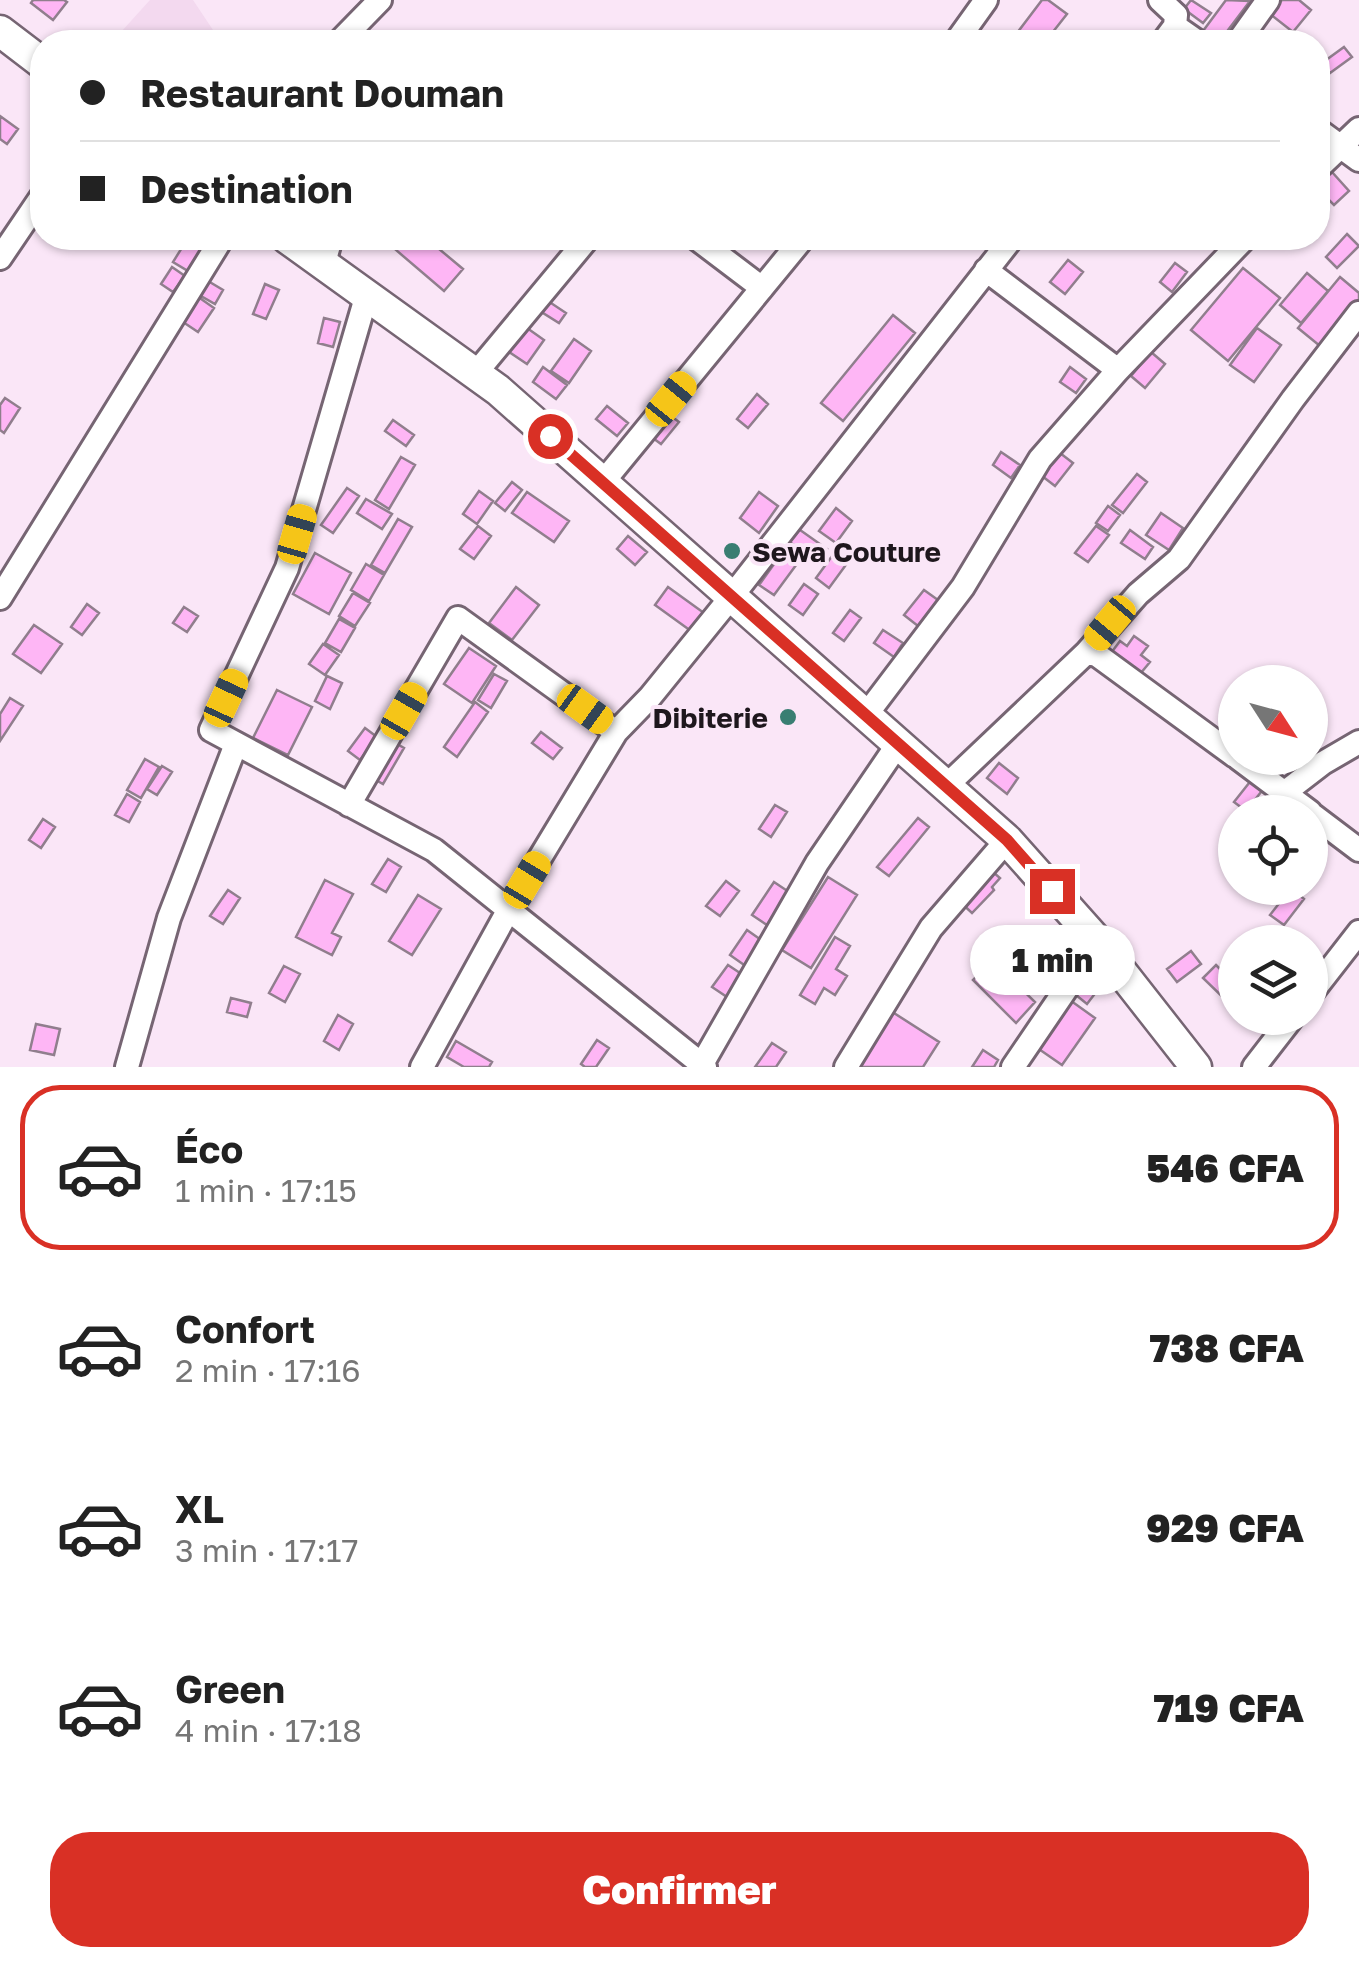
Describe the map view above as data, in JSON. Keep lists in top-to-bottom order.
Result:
{
  "places": ["Sewa Couture", "Dibiterie"],
  "north": "bottom right",
  "page": {
    "banner": ["Restaurant Douman", "Destination"],
    "bubble": "1 min",
    "list": [
      {
        "name": "Éco",
        "note": "1 min · 17:15",
        "value": "546 CFA"
      },
      {
        "name": "Confort",
        "note": "2 min · 17:16",
        "value": "738 CFA"
      },
      {
        "name": "XL",
        "note": "3 min · 17:17",
        "value": "929 CFA"
      },
      {
        "name": "Green",
        "note": "4 min · 17:18",
        "value": "719 CFA"
      }
    ],
    "buttons": "Confirmer"
  }
}
